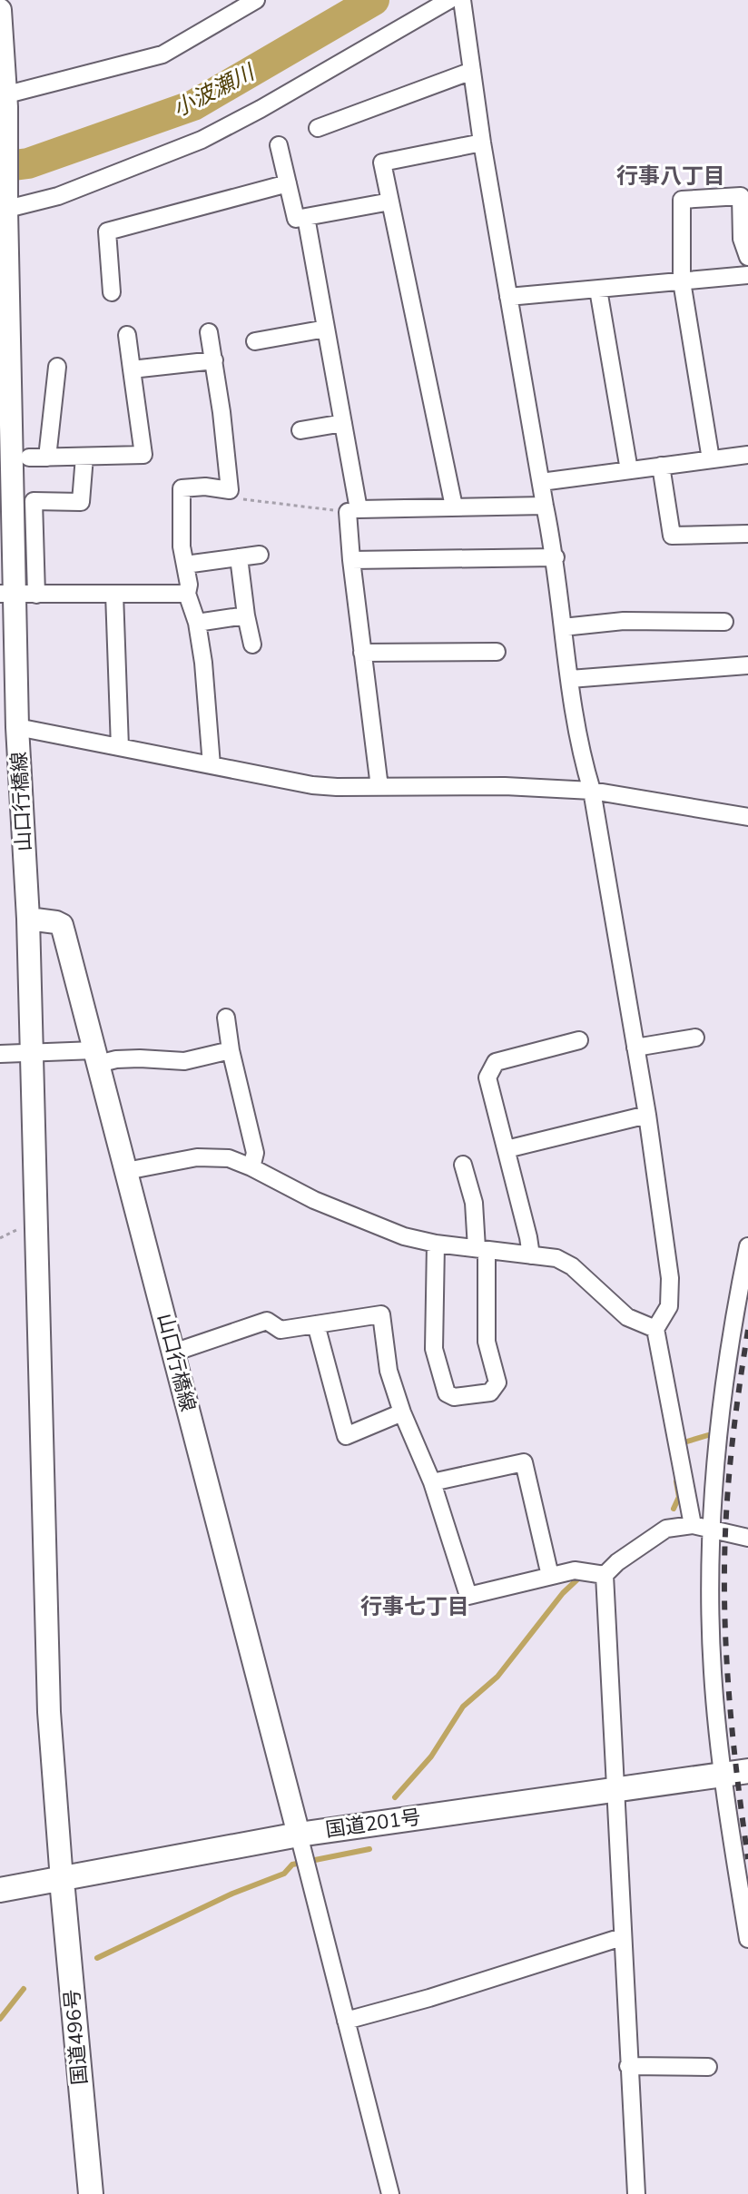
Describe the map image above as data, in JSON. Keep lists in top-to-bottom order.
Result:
{
  "streets": {
    "highway": ["国道201号", "国道496号"],
    "main road": ["山口行橋線"]
  },
  "crossings": [
    ["山口行橋線", "国道201号"],
    ["山口行橋線", "国道496号"],
    ["国道201号", "国道496号"]
  ],
  "districts": ["行事八丁目", "行事七丁目"],
  "water": ["小波瀬川"]
}
